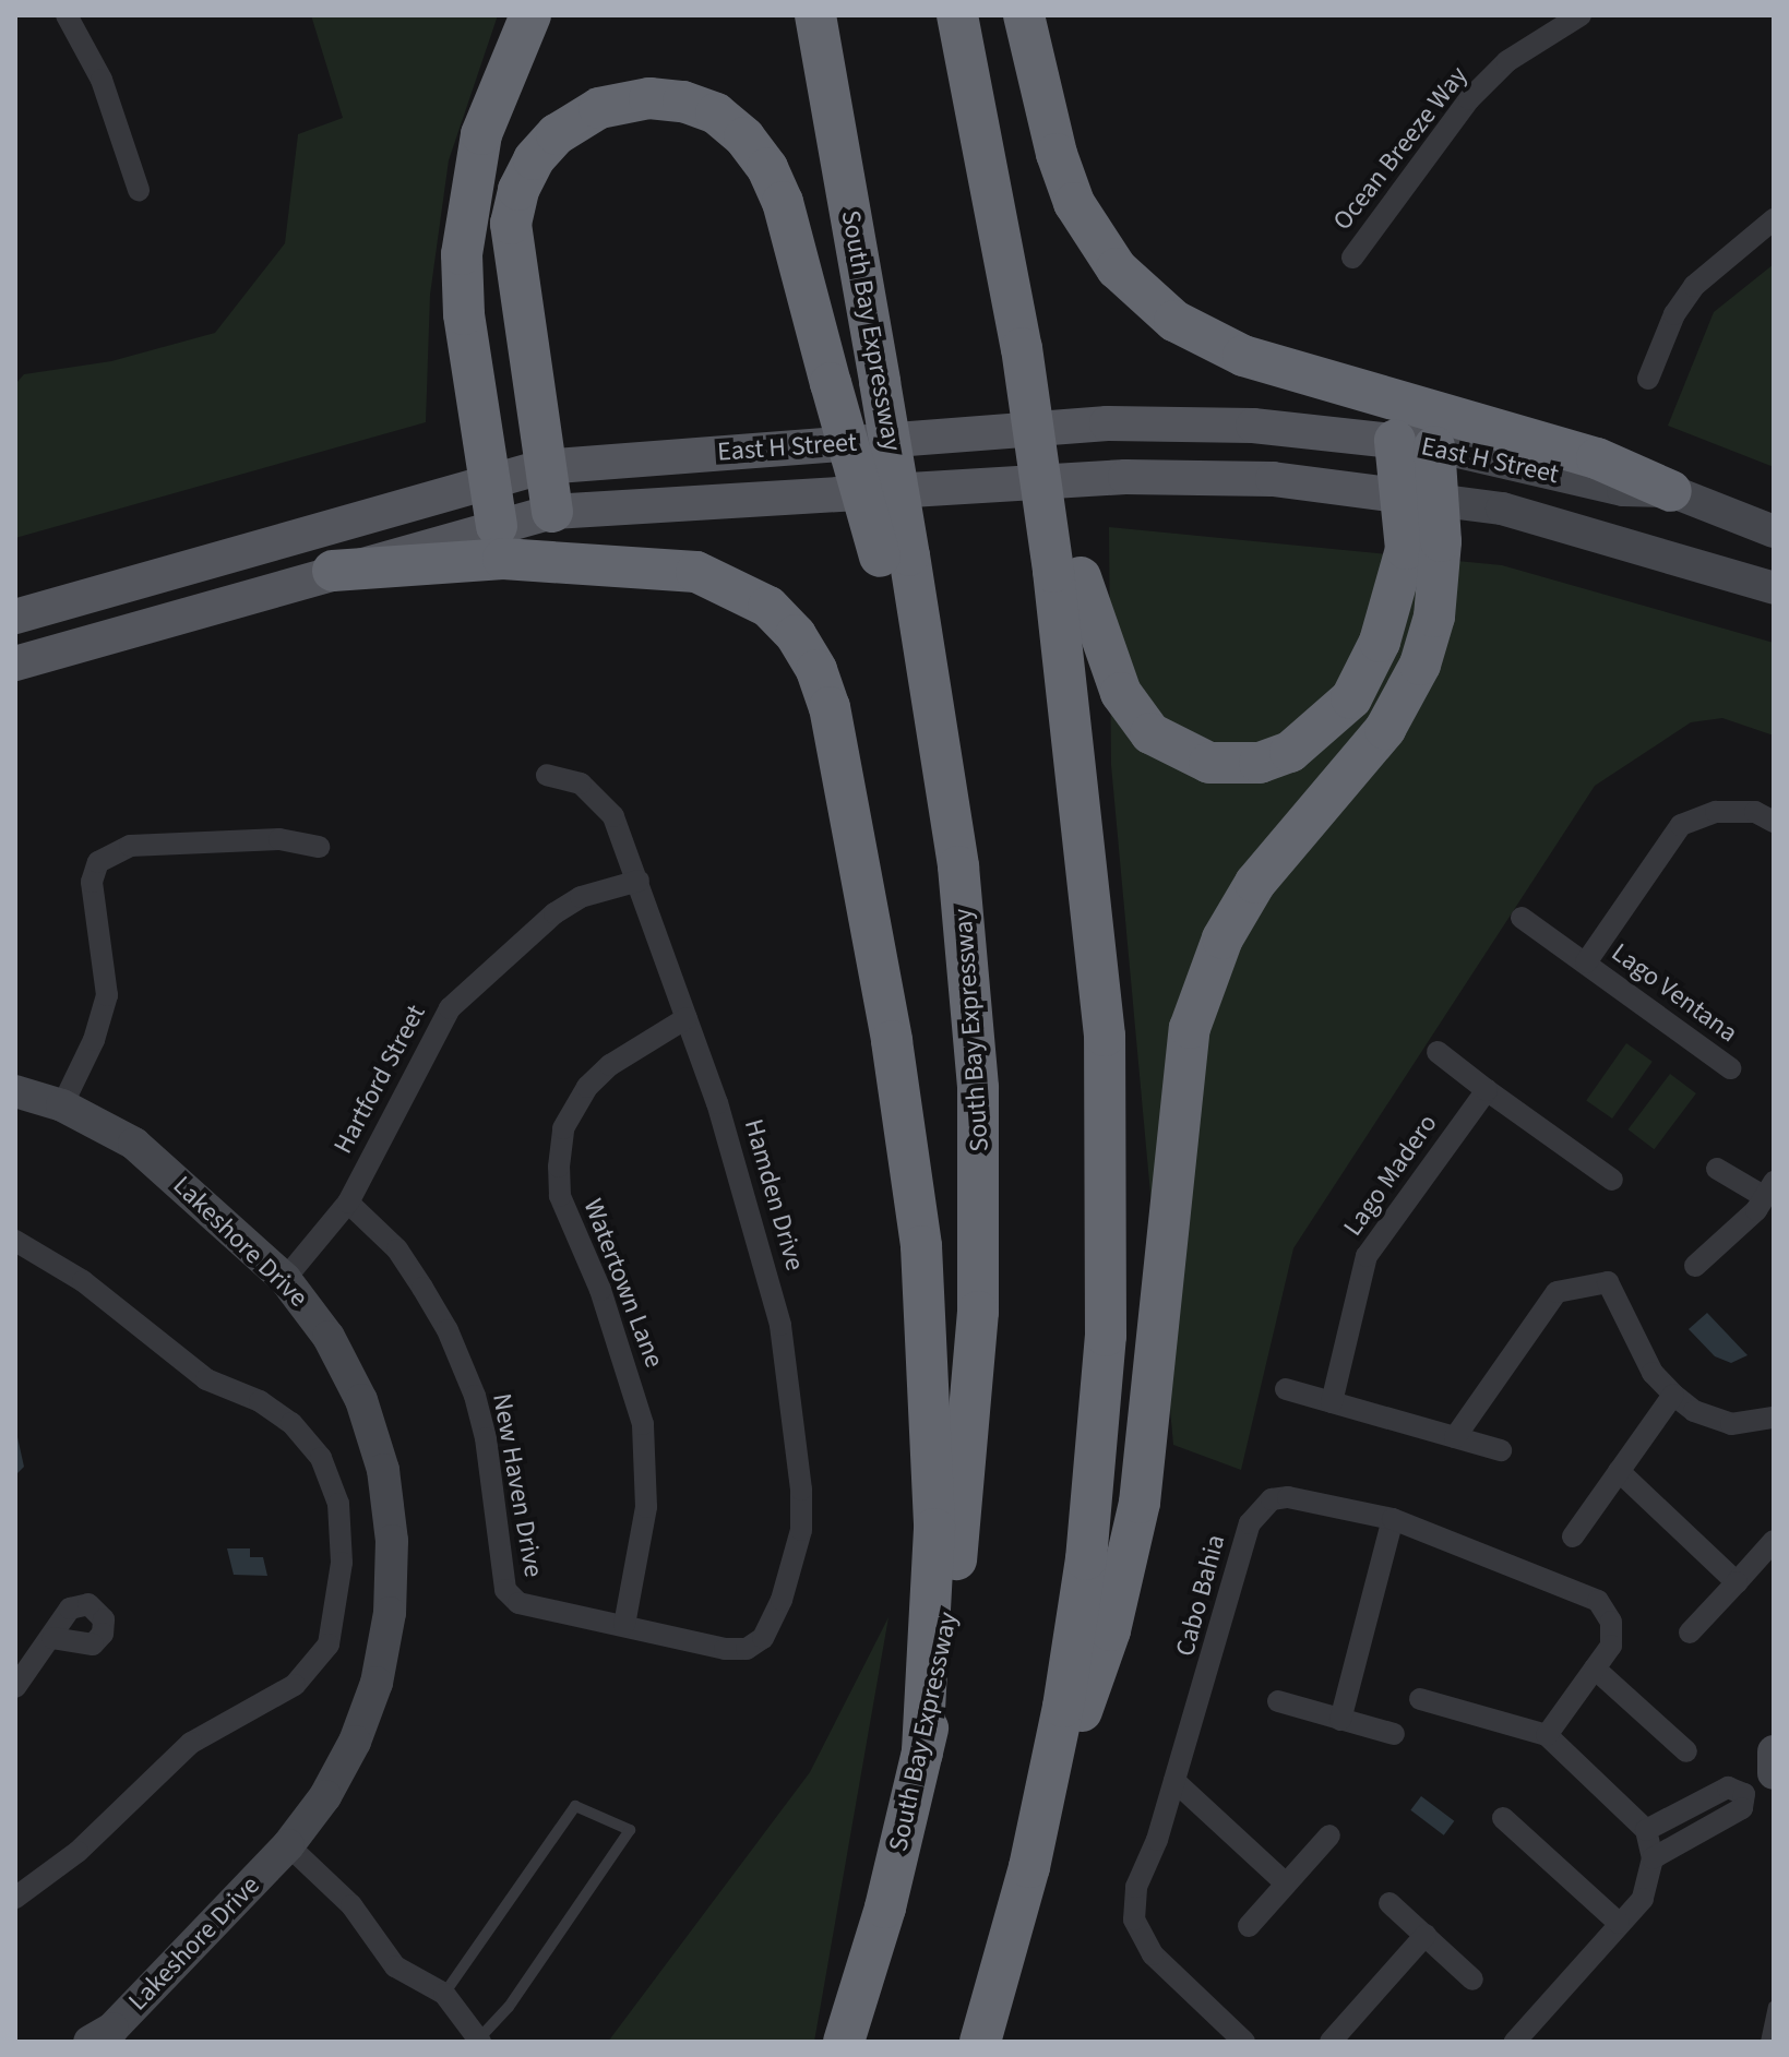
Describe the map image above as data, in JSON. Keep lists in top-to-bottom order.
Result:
{
  "streets": {
    "highway": ["South Bay Expressway"],
    "main road": ["East H Street"],
    "street": [
      "Ocean Breeze Way",
      "Lago Ventana",
      "Hartford Street",
      "Lago Madero",
      "Hamden Drive",
      "Lakeshore Drive",
      "Watertown Lane",
      "New Haven Drive",
      "Cabo Bahia"
    ]
  },
  "crossings": [
    ["Hartford Street", "Hamden Drive"],
    ["Hartford Street", "Lakeshore Drive"],
    ["Hartford Street", "New Haven Drive"],
    ["Hamden Drive", "Watertown Lane"],
    ["Hamden Drive", "New Haven Drive"],
    ["Watertown Lane", "New Haven Drive"]
  ]
}
